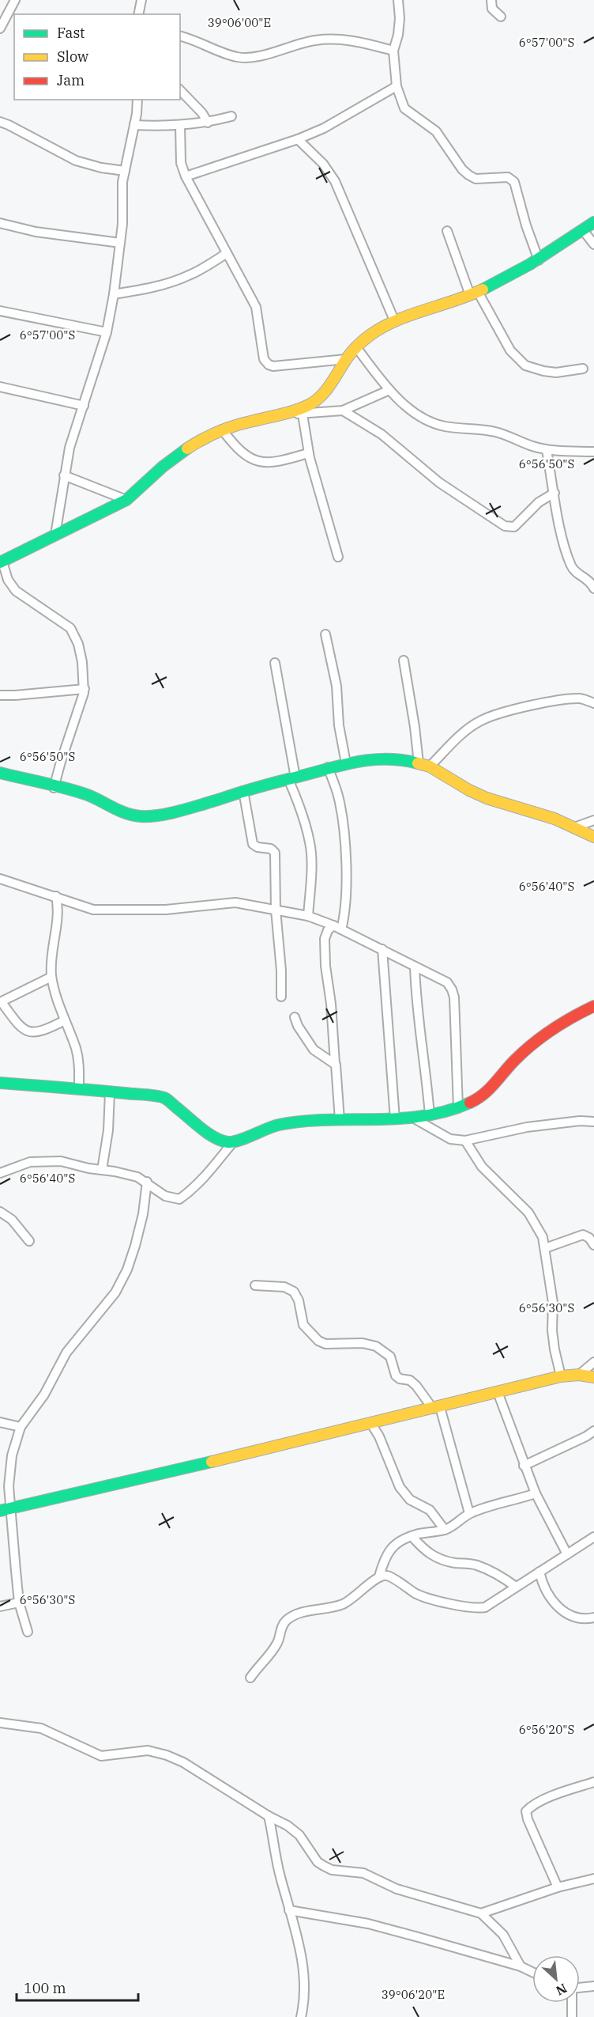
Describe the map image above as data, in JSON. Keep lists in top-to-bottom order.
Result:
{
  "legend": ["Fast", "Slow", "Jam"],
  "scale_bar": "100 m",
  "north": "bottom right",
  "coordinates": [
    "39°06'00\"E",
    "6°57'00\"S",
    "6°56'50\"S",
    "6°56'40\"S",
    "6°56'30\"S",
    "6°56'20\"S",
    "39°06'20\"E"
  ]
}
